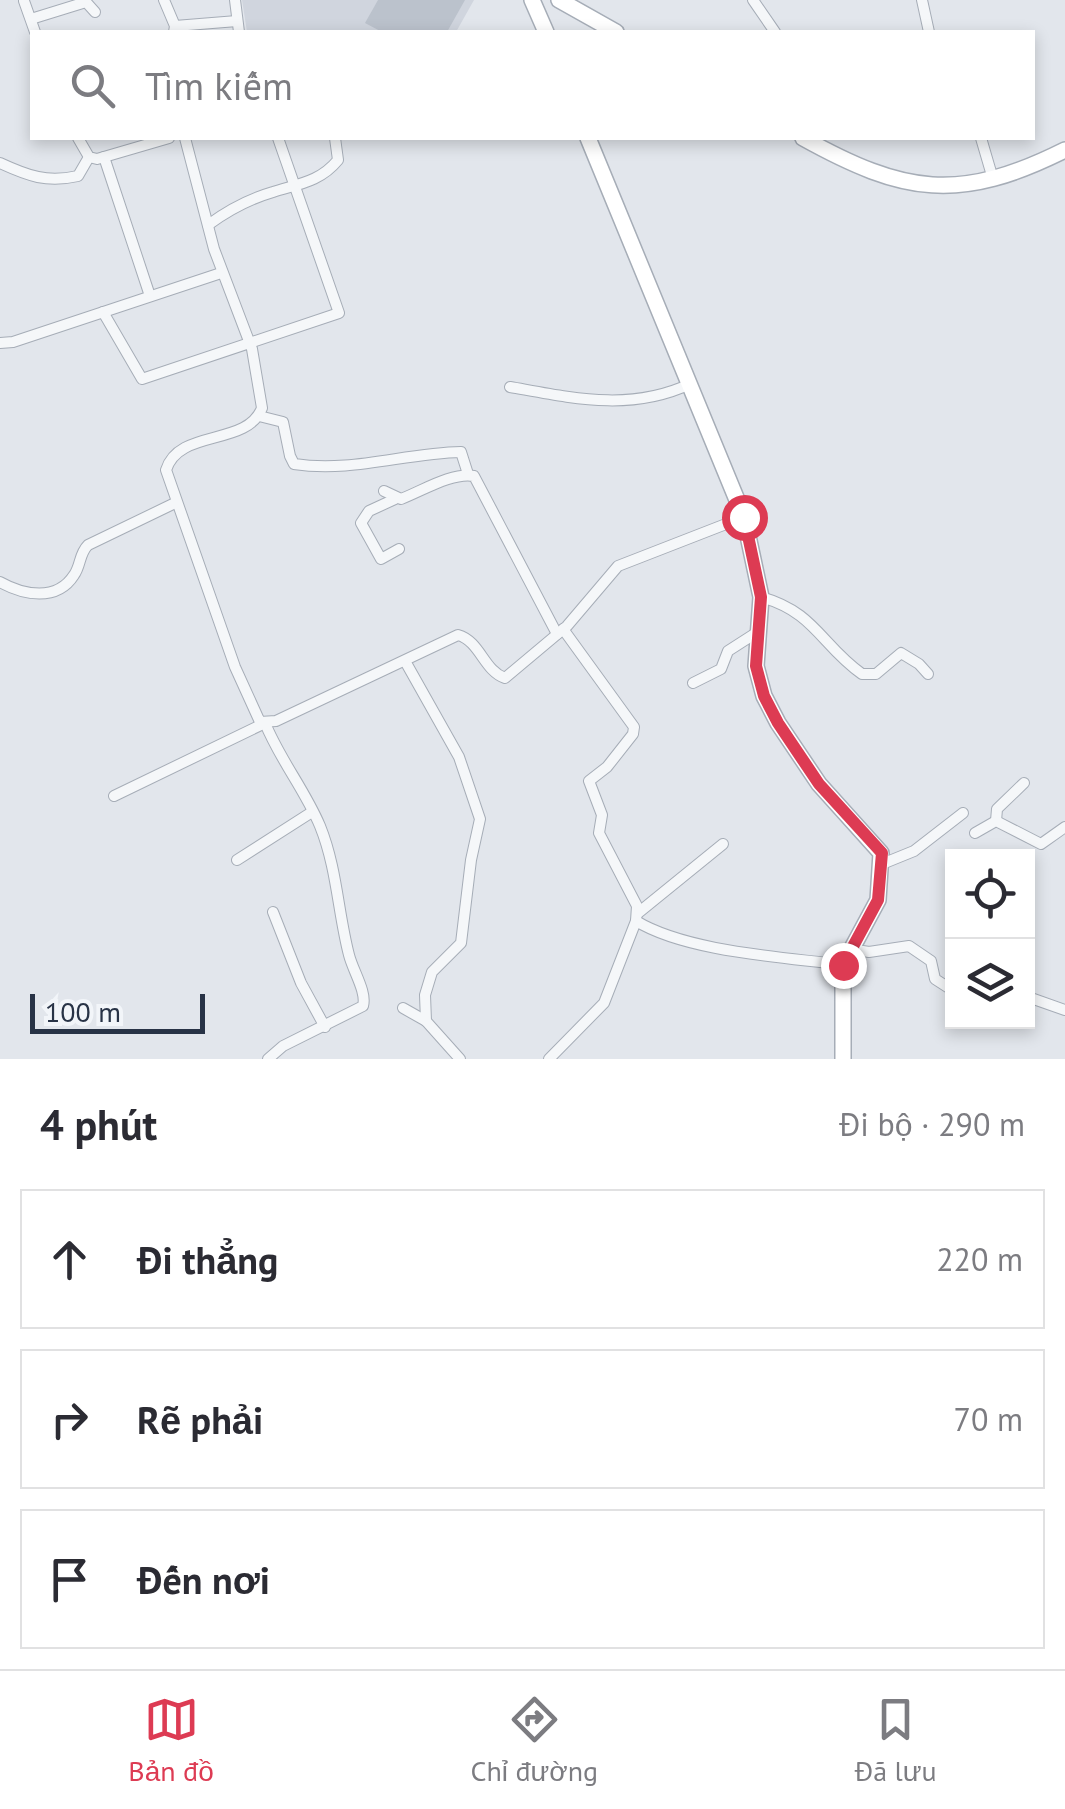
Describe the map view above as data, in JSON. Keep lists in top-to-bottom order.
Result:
{
  "scale_bar": "100 m",
  "page": {
    "search": "Tìm kiếm",
    "scale": "100 m",
    "heading": ["4 phút", "Đi bộ · 290 m"],
    "list": [
      ["Đi thẳng", "220 m"],
      ["Rẽ phải", "70 m"],
      "Đến nơi"
    ],
    "nav": ["Bản đồ", "Chỉ đường", "Đã lưu"]
  }
}
